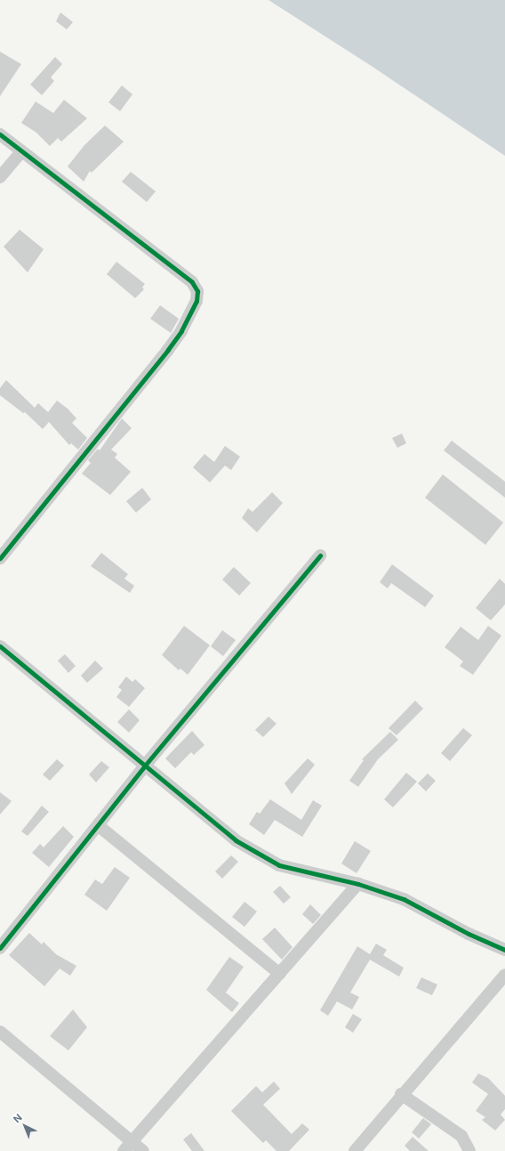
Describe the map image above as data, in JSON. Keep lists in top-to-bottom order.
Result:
{
  "north": "top left"
}
